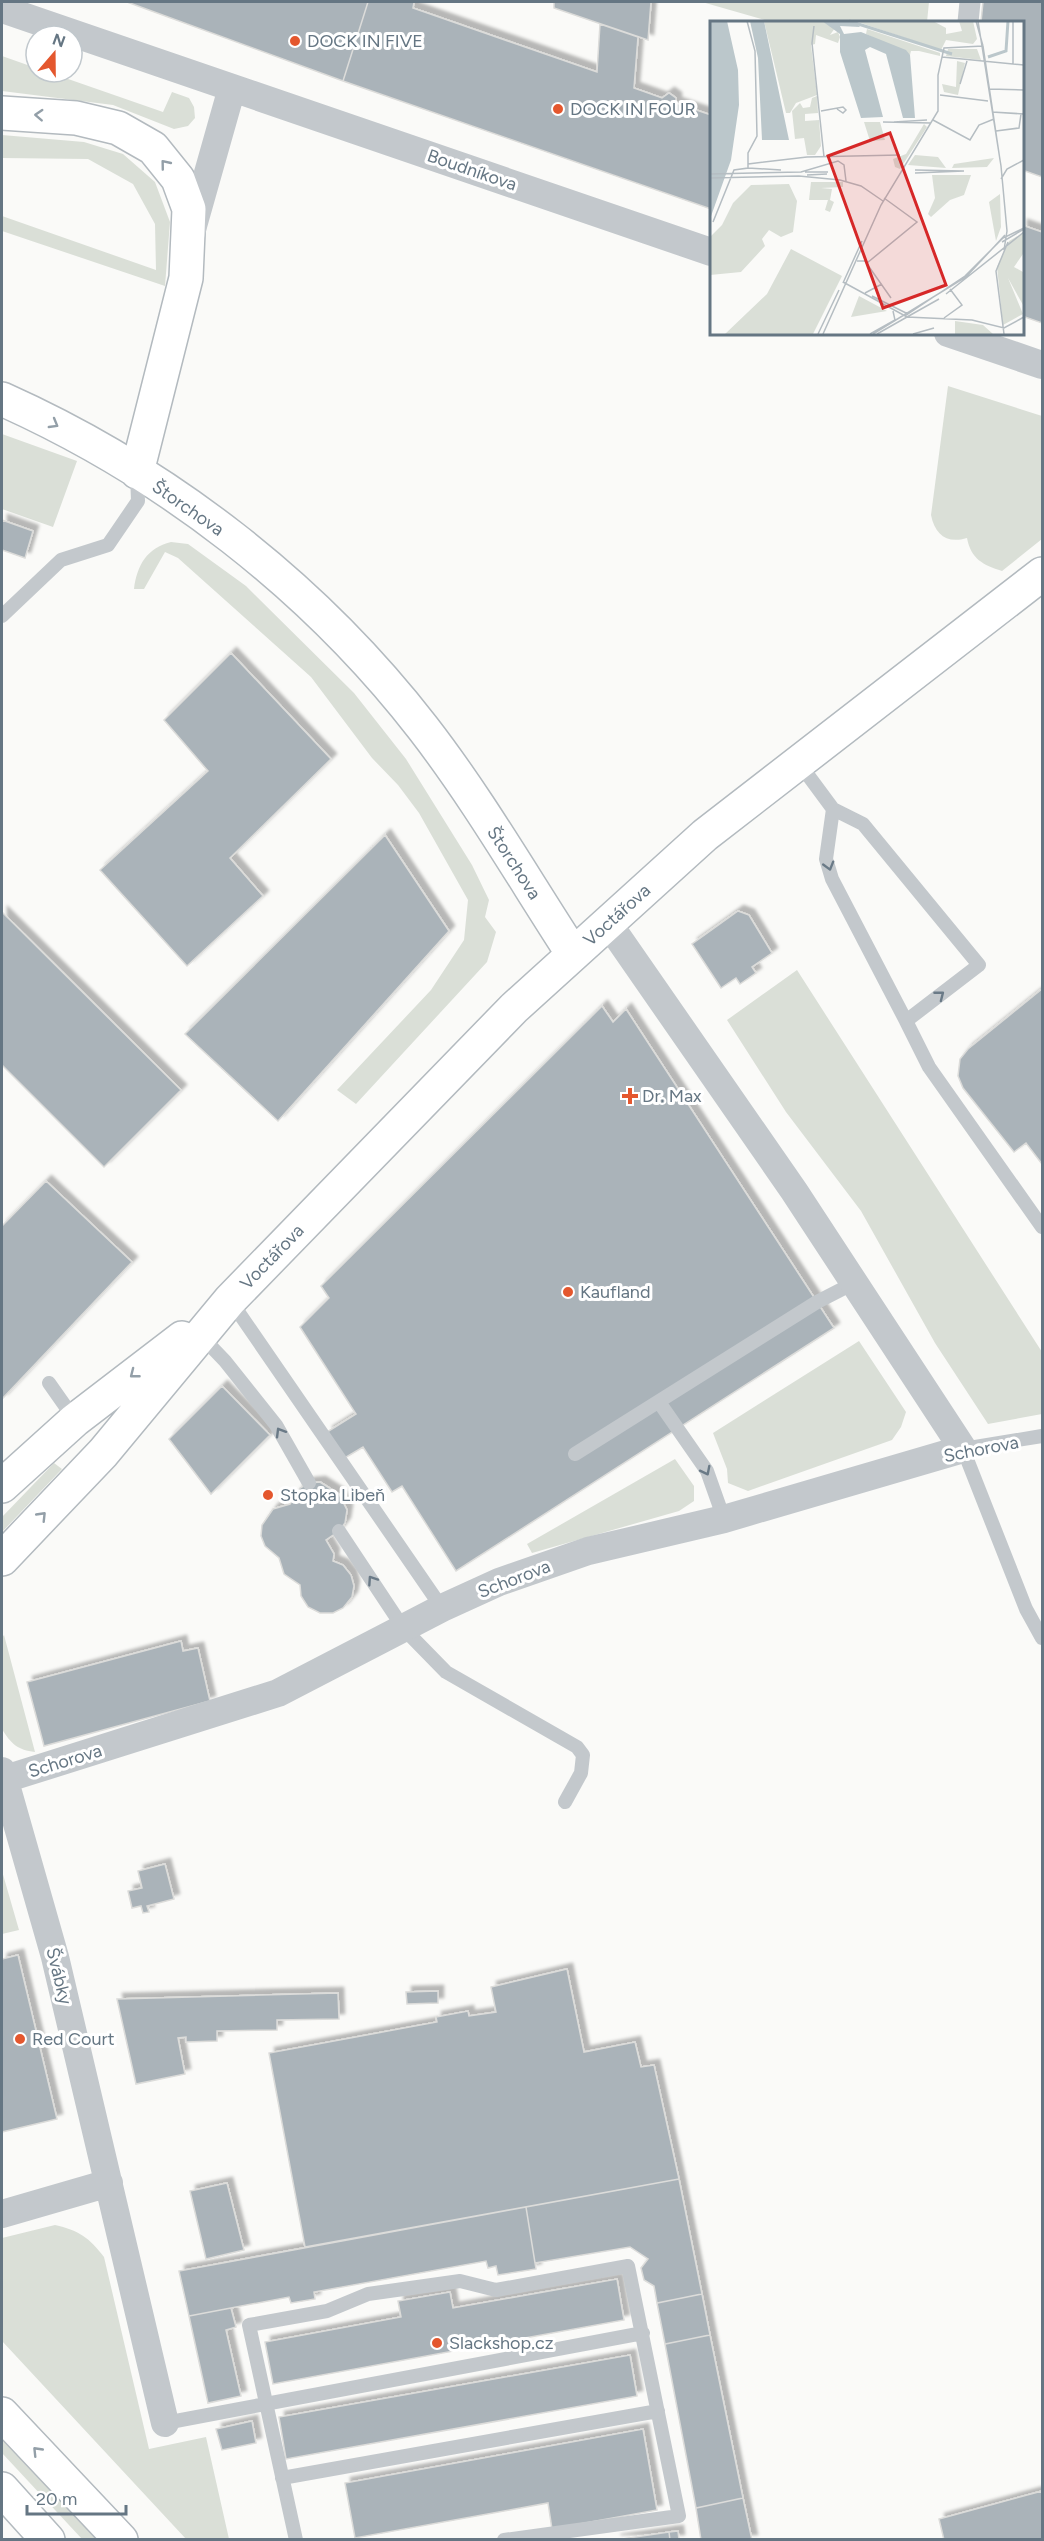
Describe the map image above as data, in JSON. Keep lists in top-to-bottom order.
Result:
{
  "streets": {
    "main road": ["Štorchova", "Voctářova"],
    "street": ["Boudníkova", "Schorova", "Švábky"]
  },
  "crossings": [
    ["Boudníkova", "Štorchova"],
    ["Štorchova", "Voctářova"],
    ["Schorova", "Švábky"]
  ],
  "places": {
    "other": [
      "DOCK IN FIVE",
      "DOCK IN FOUR",
      "Kaufland",
      "Stopka Libeň",
      "Red Court",
      "Slackshop.cz"
    ],
    "health": ["Dr. Max"]
  },
  "scale_bar": "20 m",
  "north": "top"
}
